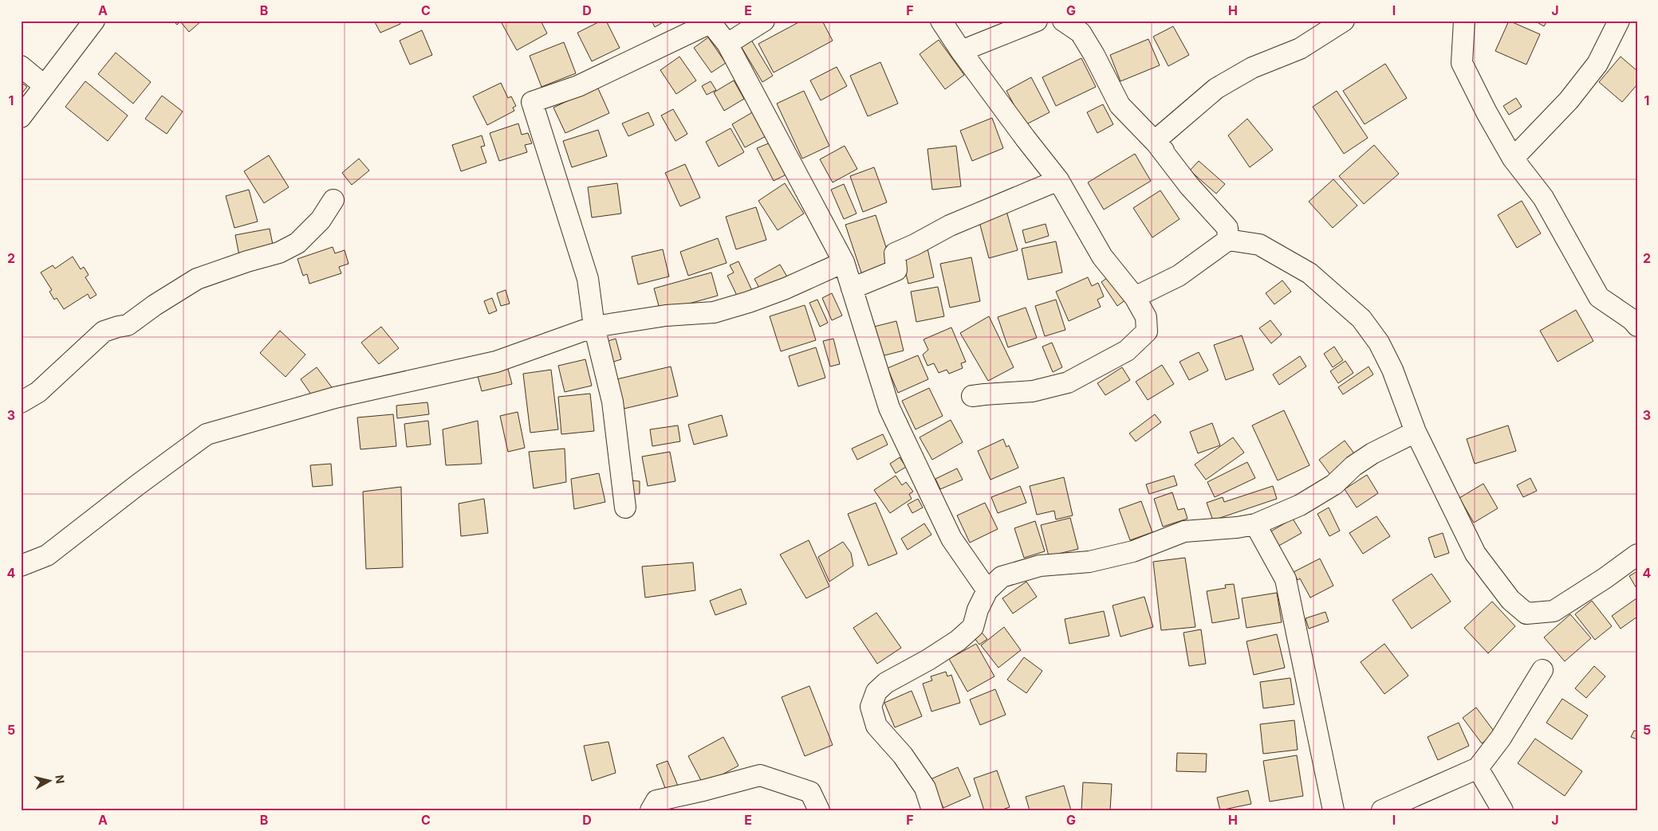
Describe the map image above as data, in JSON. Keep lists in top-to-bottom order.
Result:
{
  "north": "right",
  "grid": {
    "columns": [
      "A",
      "B",
      "C",
      "D",
      "E",
      "F",
      "G",
      "H",
      "I",
      "J"
    ],
    "rows": [
      "1",
      "2",
      "3",
      "4",
      "5"
    ]
  }
}
